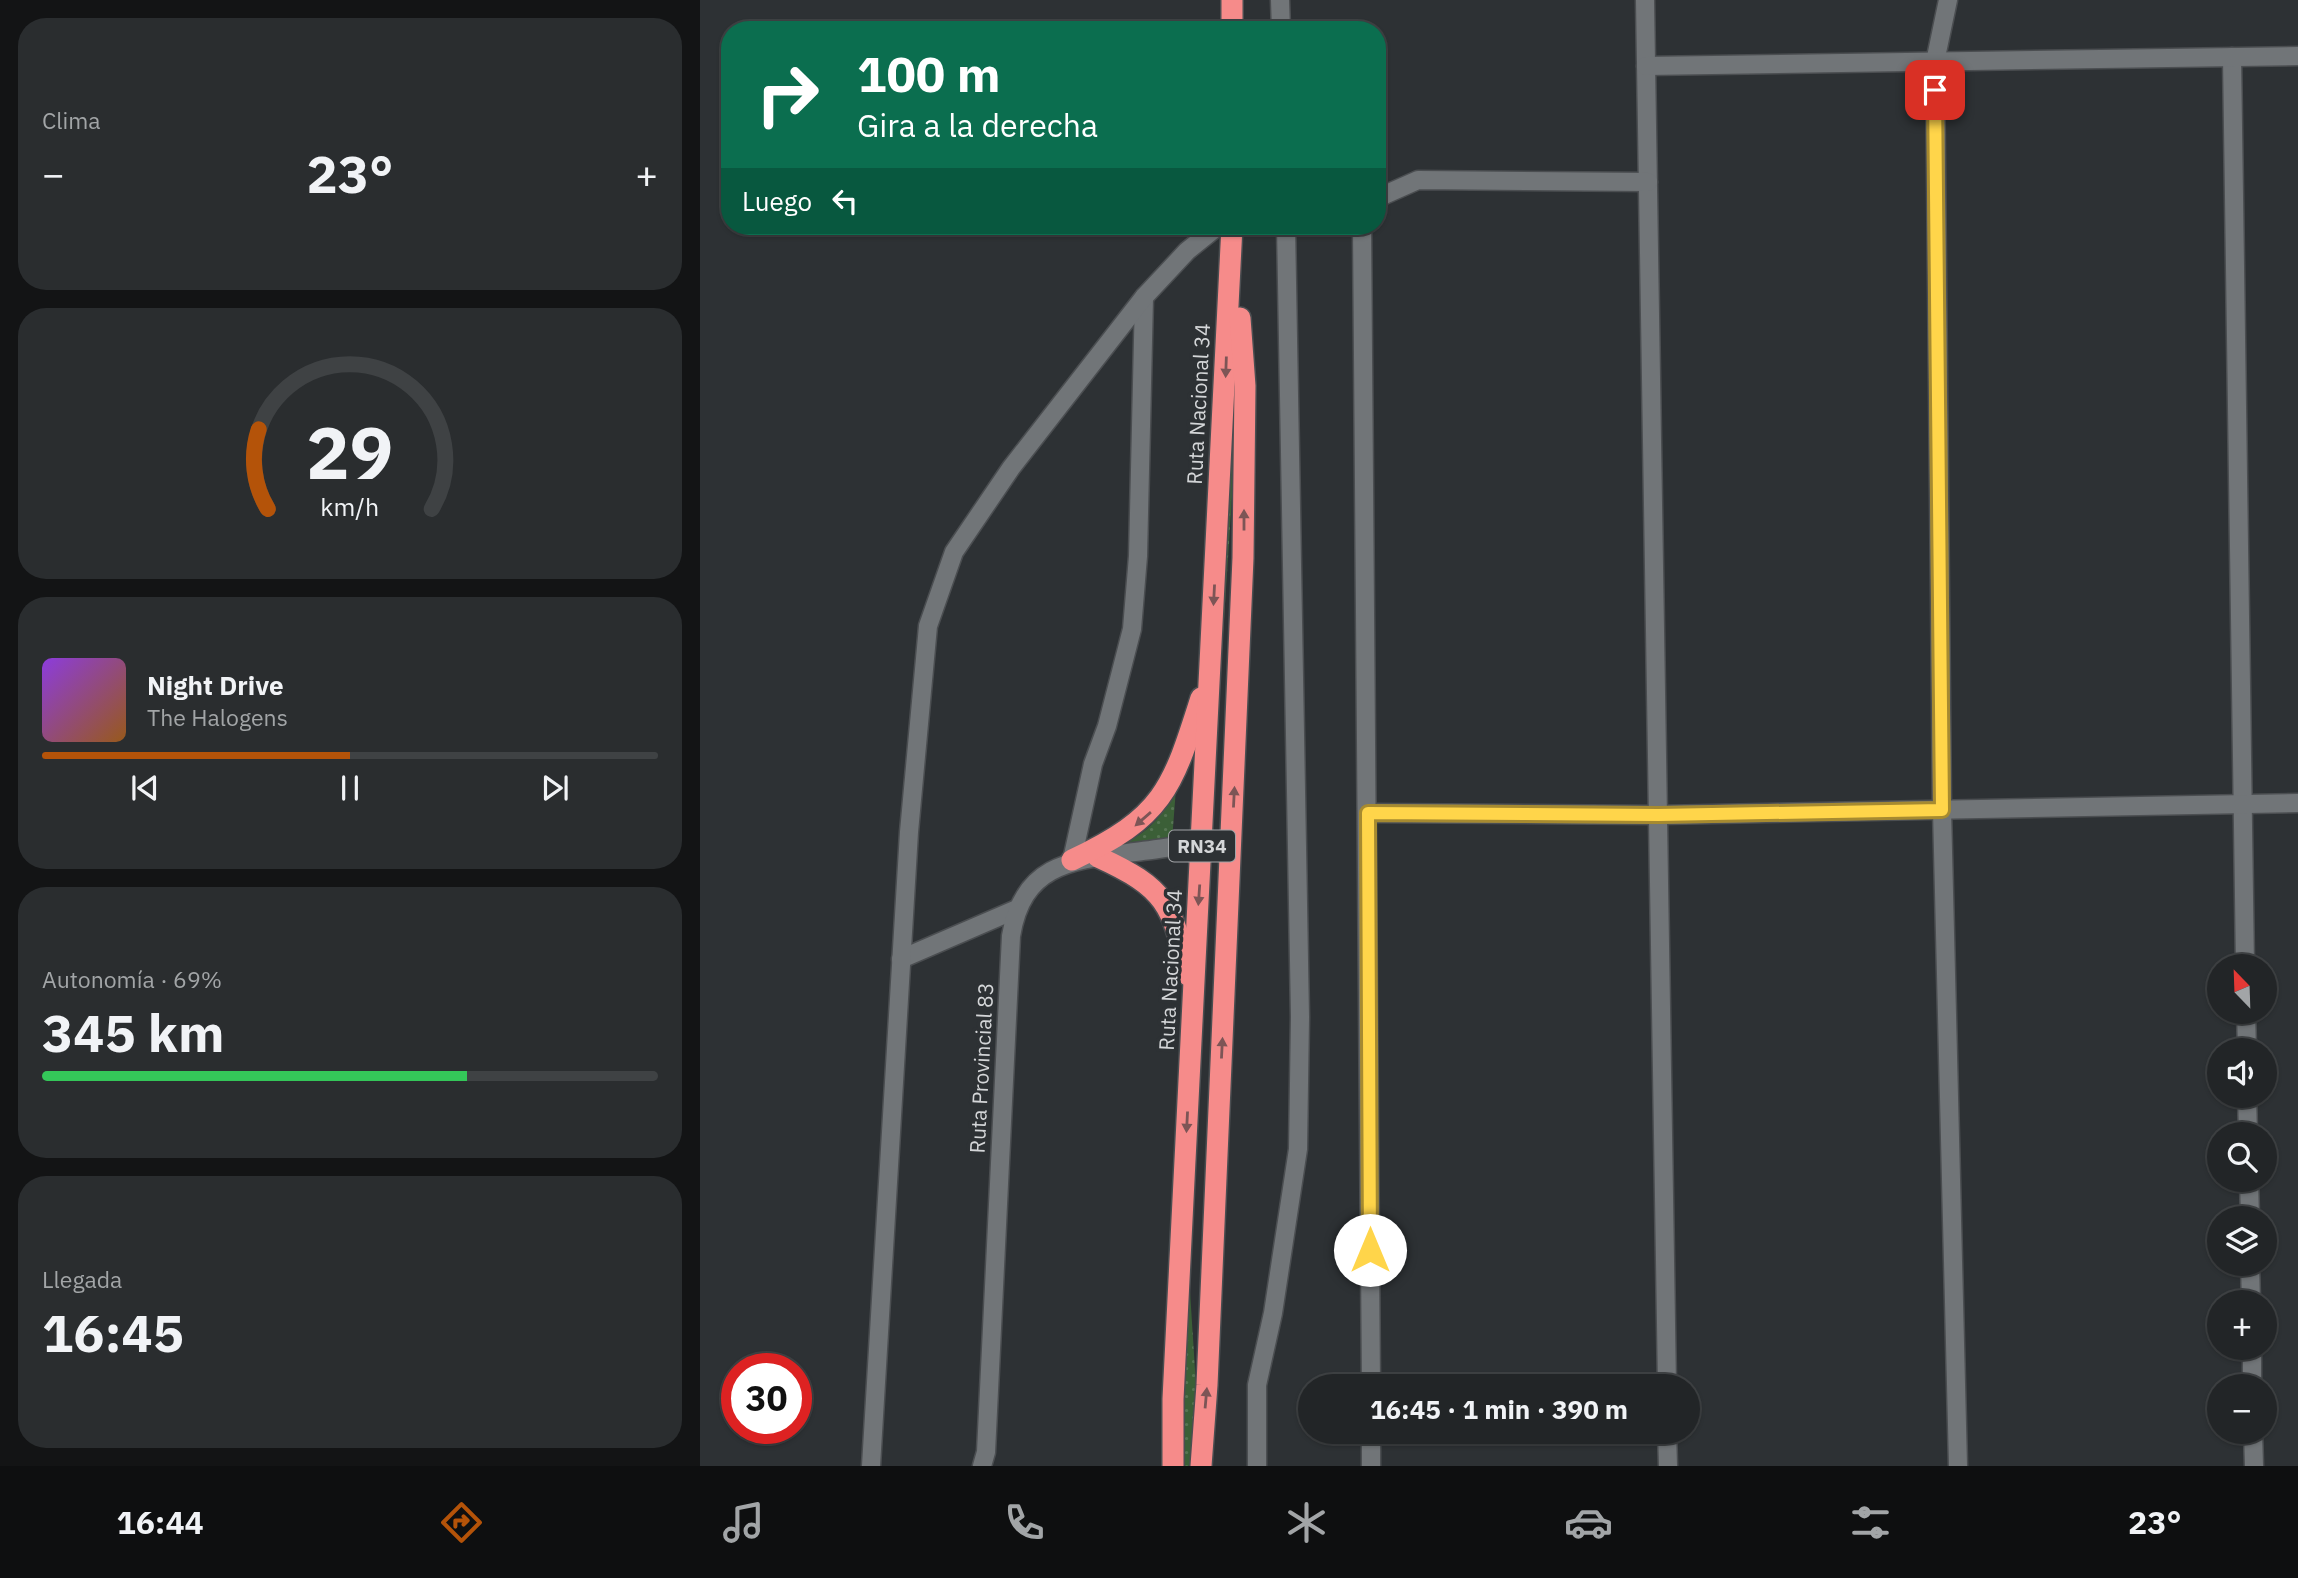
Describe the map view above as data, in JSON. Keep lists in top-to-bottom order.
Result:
{
  "streets": {
    "highway": ["Ruta Nacional 34", "RN34"],
    "street": ["Ruta Provincial 83"]
  },
  "crossings": [
    ["Ruta Nacional 34", "Ruta Provincial 83"]
  ],
  "north": "top left",
  "page": {
    "tile": [
      "Clima",
      ["Autonomía · 69%", "345 km"],
      ["Llegada", "16:45"]
    ],
    "turn": ["100 m", "Gira a la derecha"],
    "heat": ["−", "23°", "+"],
    "then": "Luego",
    "song": ["Night Drive", "The Halogens"],
    "map_buttons": ["+", "−"],
    "limit": "30",
    "trip": "16:45 · 1 min · 390 m",
    "tabs": ["16:44", "23°"],
    "gauge": ["29", "km/h"]
  }
}
